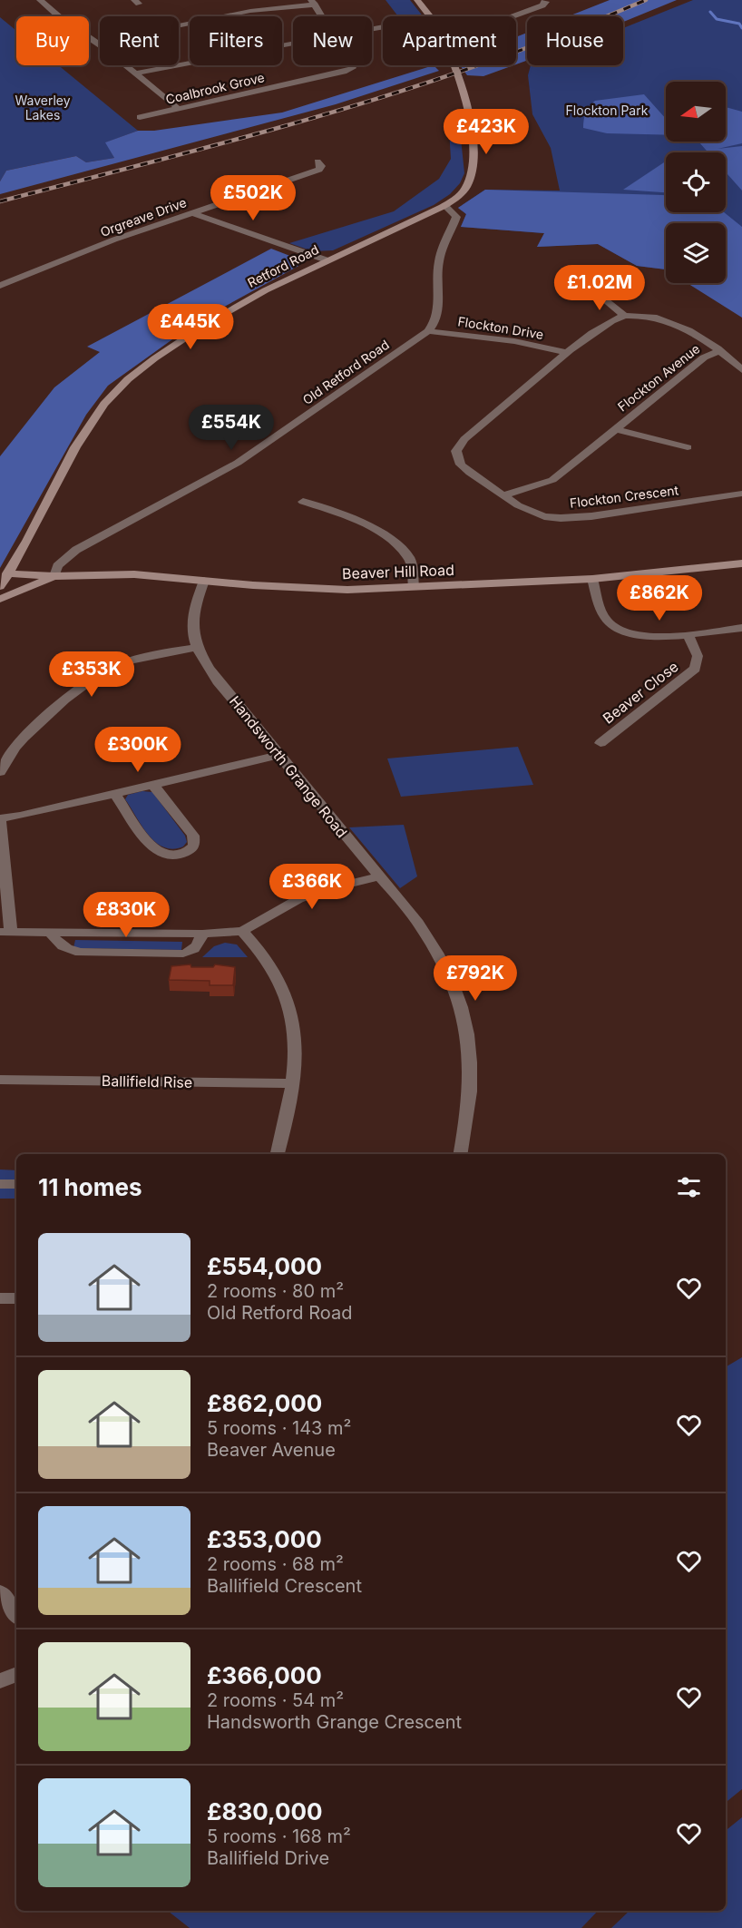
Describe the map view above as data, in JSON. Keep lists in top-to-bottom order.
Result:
{
  "streets": {
    "main road": ["Retford Road", "Beaver Hill Road"],
    "street": [
      "Coalbrook Grove",
      "Orgreave Drive",
      "Flockton Drive",
      "Old Retford Road",
      "Flockton Avenue",
      "Flockton Crescent",
      "Beaver Close",
      "Handsworth Grange Road",
      "Ballifield Rise"
    ]
  },
  "crossings": [
    ["Retford Road", "Old Retford Road"],
    ["Retford Road", "Beaver Hill Road"],
    ["Flockton Drive", "Old Retford Road"],
    ["Flockton Drive", "Flockton Crescent"],
    ["Old Retford Road", "Beaver Hill Road"],
    ["Flockton Avenue", "Flockton Crescent"],
    ["Beaver Hill Road", "Handsworth Grange Road"]
  ],
  "parks": ["Waverley Lakes", "Flockton Park"],
  "north": "left",
  "page": {
    "chip": [
      "Buy",
      "Rent",
      "Filters",
      "New",
      "Apartment",
      "House"
    ],
    "price": [
      "£423K",
      "£502K",
      "£1.02M",
      "£445K",
      "£554K",
      "£862K",
      "£353K",
      "£300K",
      "£366K",
      "£830K",
      "£792K"
    ],
    "heading": "11 homes",
    "list": [
      {
        "name": "£554,000",
        "note": "2 rooms · 80 m² · Old Retford Road"
      },
      {
        "name": "£862,000",
        "note": "5 rooms · 143 m² · Beaver Avenue"
      },
      {
        "name": "£353,000",
        "note": "2 rooms · 68 m² · Ballifield Crescent"
      },
      {
        "name": "£366,000",
        "note": "2 rooms · 54 m² · Handsworth Grange Crescent"
      },
      {
        "name": "£830,000",
        "note": "5 rooms · 168 m² · Ballifield Drive"
      }
    ]
  }
}
